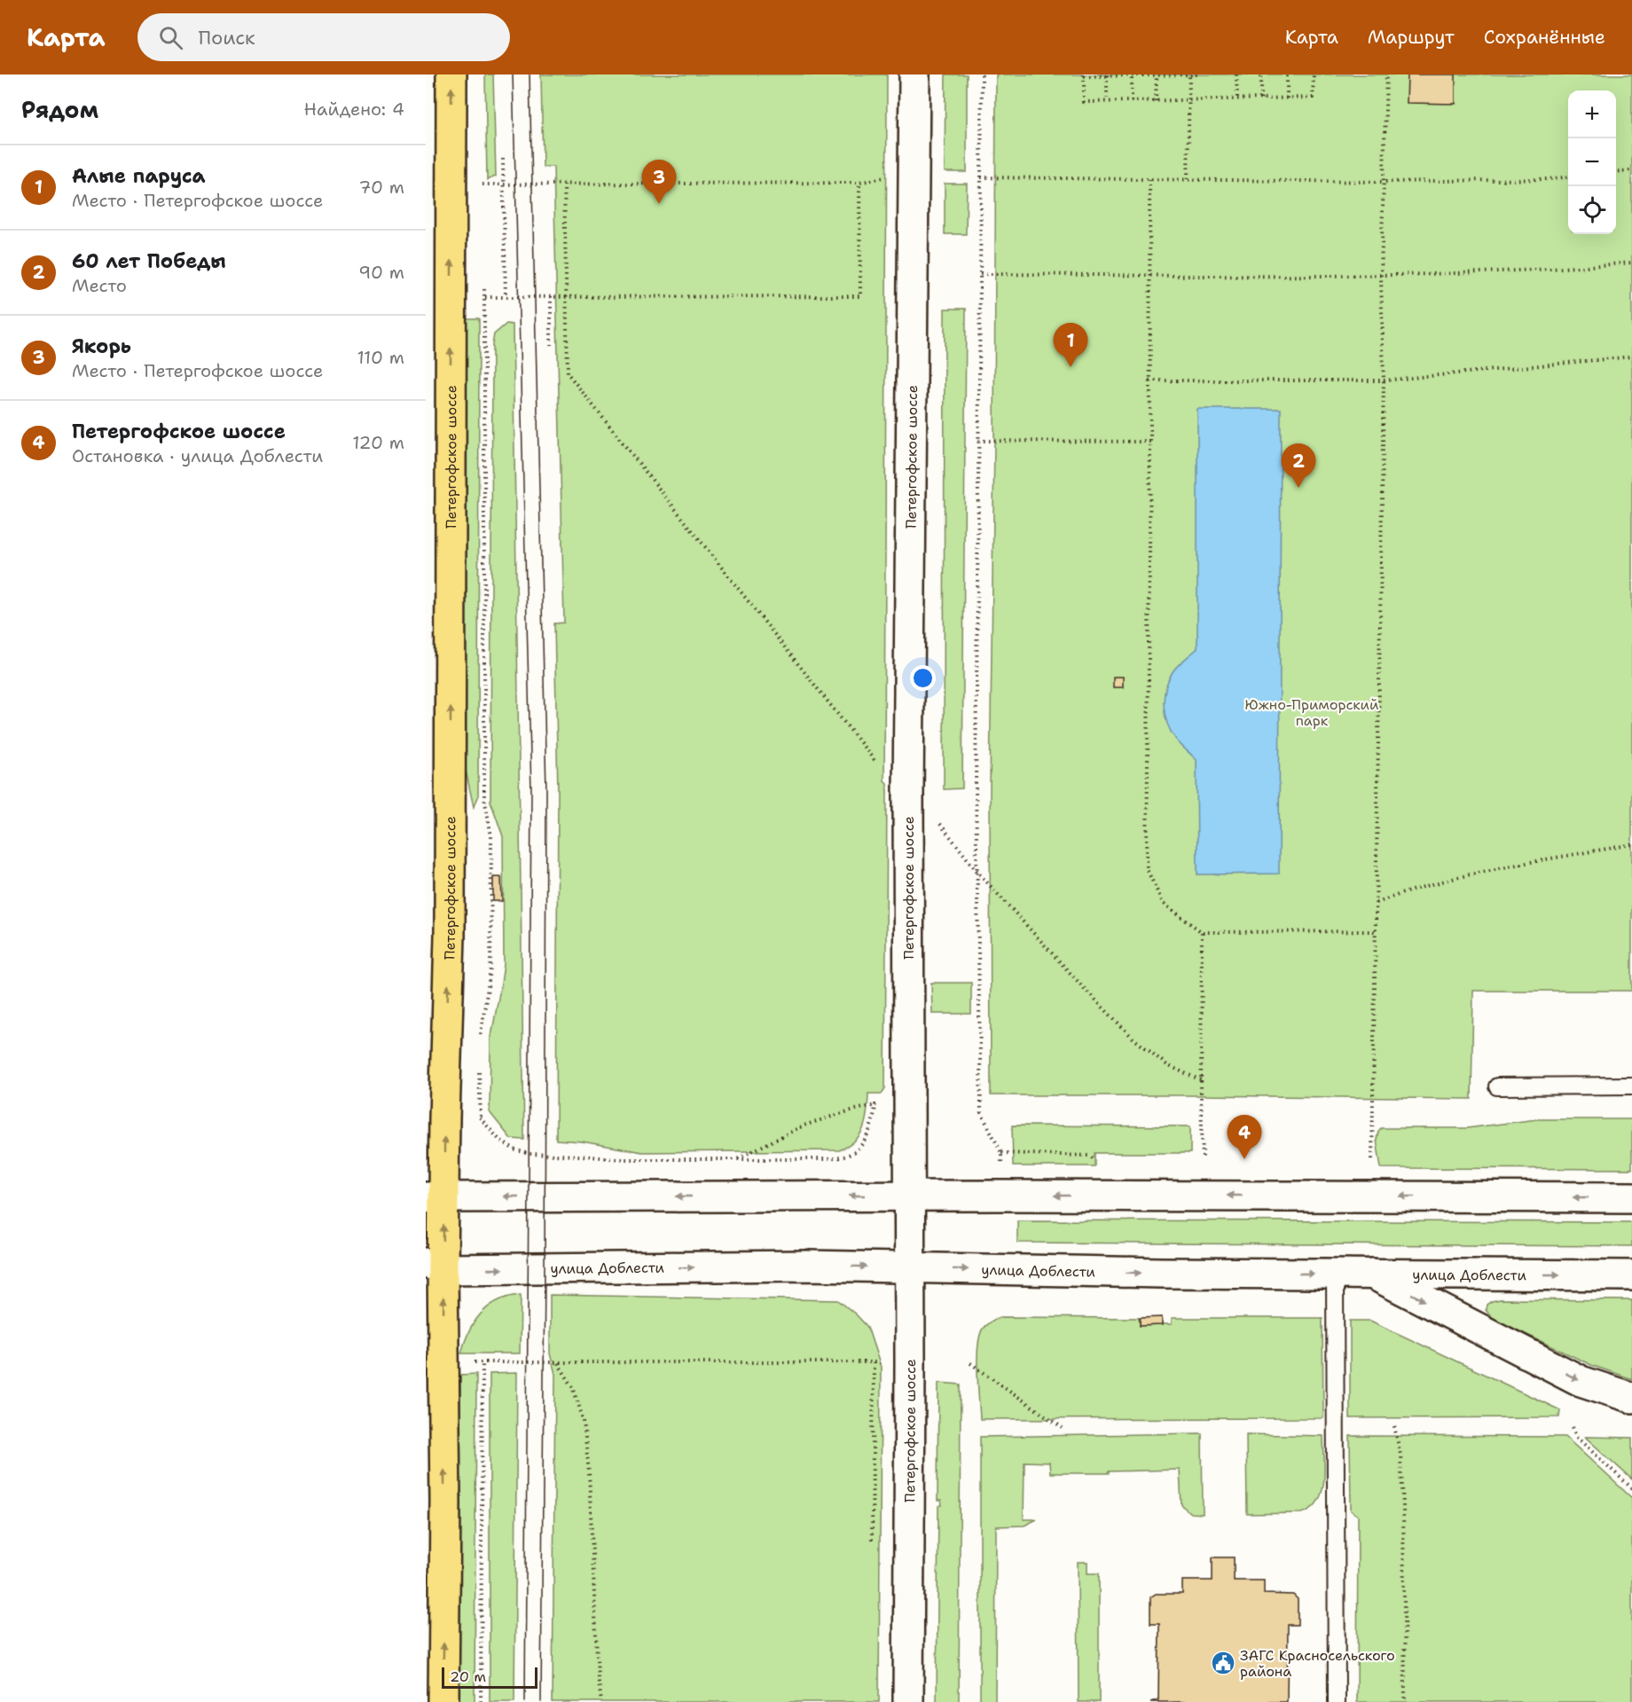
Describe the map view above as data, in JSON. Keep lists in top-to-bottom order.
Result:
{
  "streets": {
    "main road": ["Петергофское шоссе", "улица Доблести"]
  },
  "crossings": [
    ["Петергофское шоссе", "улица Доблести"]
  ],
  "one_way": ["Петергофское шоссе"],
  "parks": ["Южно-Приморский парк"],
  "places": {
    "public building": ["ЗАГС Красносельского района"]
  },
  "scale_bar": "20 m",
  "page": {
    "header": "Карта",
    "search": "Поиск",
    "nav": ["Карта", "Маршрут", "Сохранённые"],
    "heading": ["Рядом", "Найдено: 4"],
    "map_buttons": ["+", "−"],
    "list": [
      {
        "mark": "1",
        "name": "Алые паруса",
        "note": "Место · Петергофское шоссе",
        "value": "70 m"
      },
      {
        "mark": "2",
        "name": "60 лет Победы",
        "note": "Место",
        "value": "90 m"
      },
      {
        "mark": "3",
        "name": "Якорь",
        "note": "Место · Петергофское шоссе",
        "value": "110 m"
      },
      {
        "mark": "4",
        "name": "Петергофское шоссе",
        "note": "Остановка · улица Доблести",
        "value": "120 m"
      }
    ],
    "pins": [
      "3",
      "1",
      "2",
      "4"
    ],
    "scale": "20 m"
  }
}
